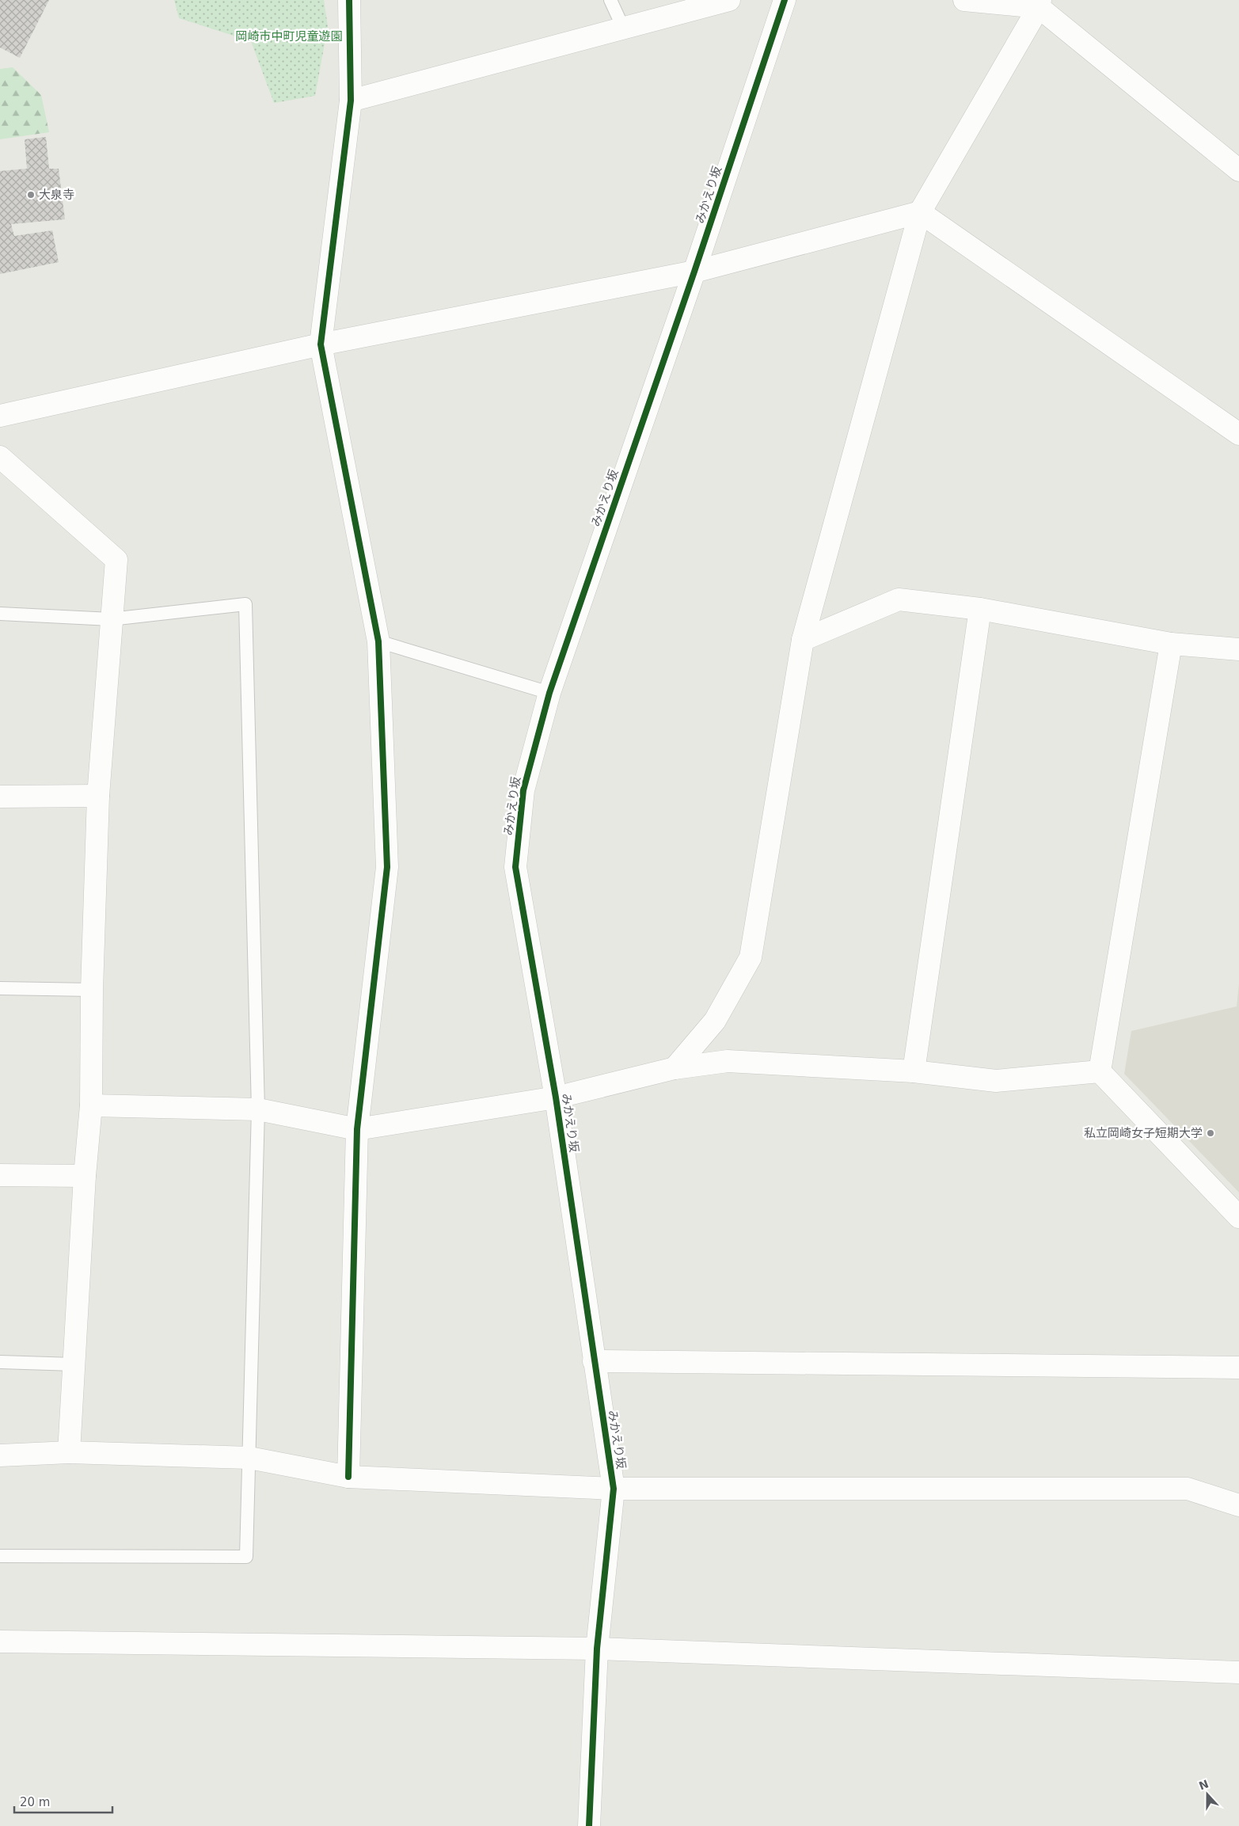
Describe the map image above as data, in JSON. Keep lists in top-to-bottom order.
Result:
{
  "streets": {
    "street": ["みかえり坂"]
  },
  "parks": ["岡崎市中町児童遊園"],
  "places": ["大泉寺", "私立岡崎女子短期大学"],
  "scale_bar": "20 m",
  "north": "top"
}
